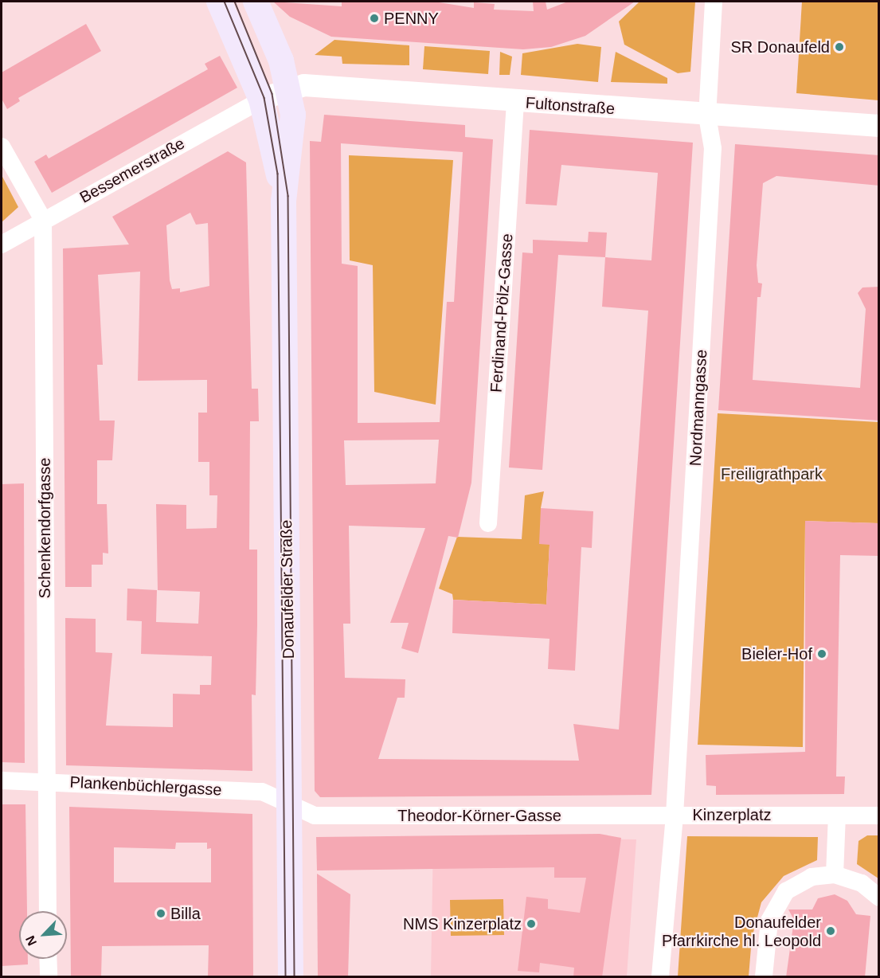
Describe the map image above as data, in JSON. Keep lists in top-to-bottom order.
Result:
{
  "streets": {
    "main road": ["Donaufelder Straße"],
    "street": [
      "Fultonstraße",
      "Bessemerstraße",
      "Ferdinand-Pölz-Gasse",
      "Nordmanngasse",
      "Schenkendorfgasse",
      "Plankenbüchlergasse",
      "Kinzerplatz",
      "Theodor-Körner-Gasse"
    ]
  },
  "crossings": [
    ["Fultonstraße", "Bessemerstraße"],
    ["Fultonstraße", "Ferdinand-Pölz-Gasse"],
    ["Fultonstraße", "Nordmanngasse"],
    ["Fultonstraße", "Donaufelder Straße"],
    ["Bessemerstraße", "Schenkendorfgasse"],
    ["Bessemerstraße", "Donaufelder Straße"],
    ["Nordmanngasse", "Kinzerplatz"],
    ["Nordmanngasse", "Theodor-Körner-Gasse"],
    ["Schenkendorfgasse", "Plankenbüchlergasse"],
    ["Donaufelder Straße", "Plankenbüchlergasse"],
    ["Donaufelder Straße", "Theodor-Körner-Gasse"],
    ["Plankenbüchlergasse", "Theodor-Körner-Gasse"],
    ["Kinzerplatz", "Theodor-Körner-Gasse"]
  ],
  "parks": ["Freiligrathpark"],
  "places": [
    "PENNY",
    "SR Donaufeld",
    "Bieler-Hof",
    "Billa",
    "NMS Kinzerplatz",
    "Donaufelder Pfarrkirche hl. Leopold"
  ],
  "north": "bottom left"
}
